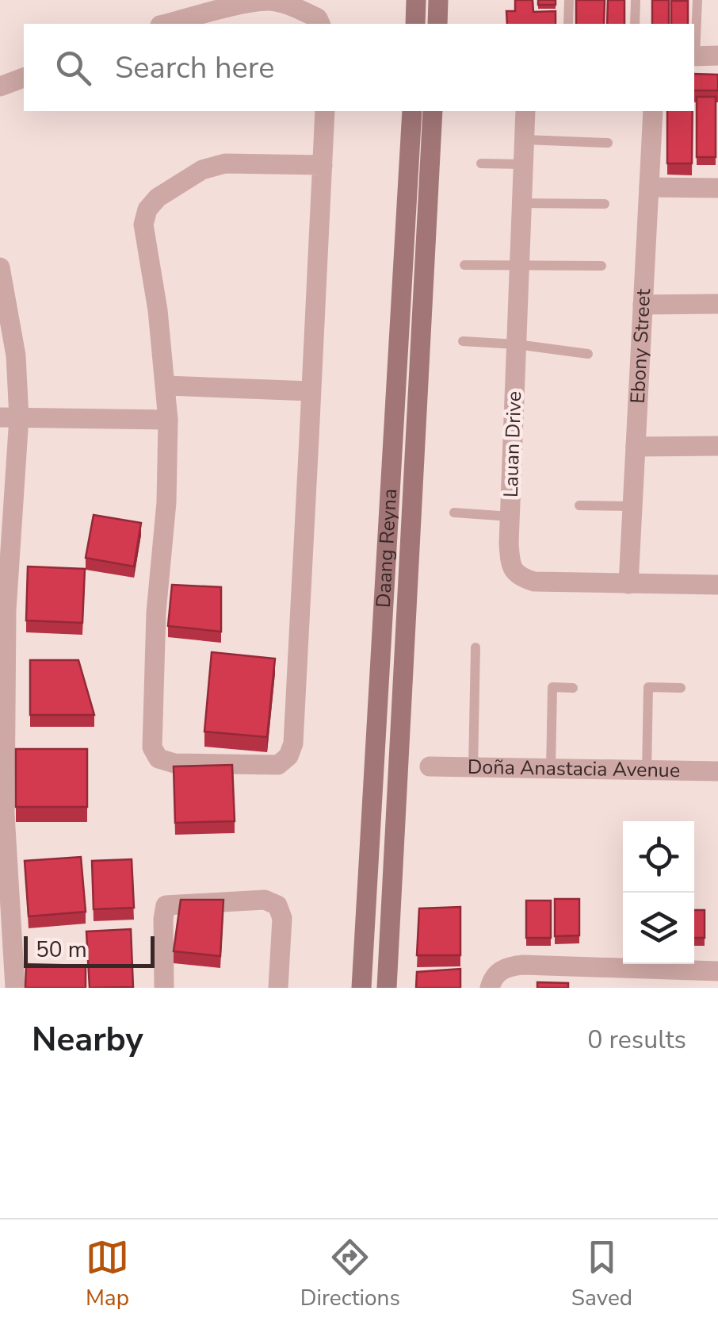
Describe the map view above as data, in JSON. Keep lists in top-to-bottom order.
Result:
{
  "streets": {
    "main road": ["Daang Reyna"],
    "street": ["Ebony Street", "Lauan Drive", "Doña Anastacia Avenue"]
  },
  "crossings": [
    ["Ebony Street", "Lauan Drive"]
  ],
  "scale_bar": "50 m",
  "page": {
    "search": "Search here",
    "scale": "50 m",
    "heading": ["Nearby", "0 results"],
    "nav": ["Map", "Directions", "Saved"]
  }
}
